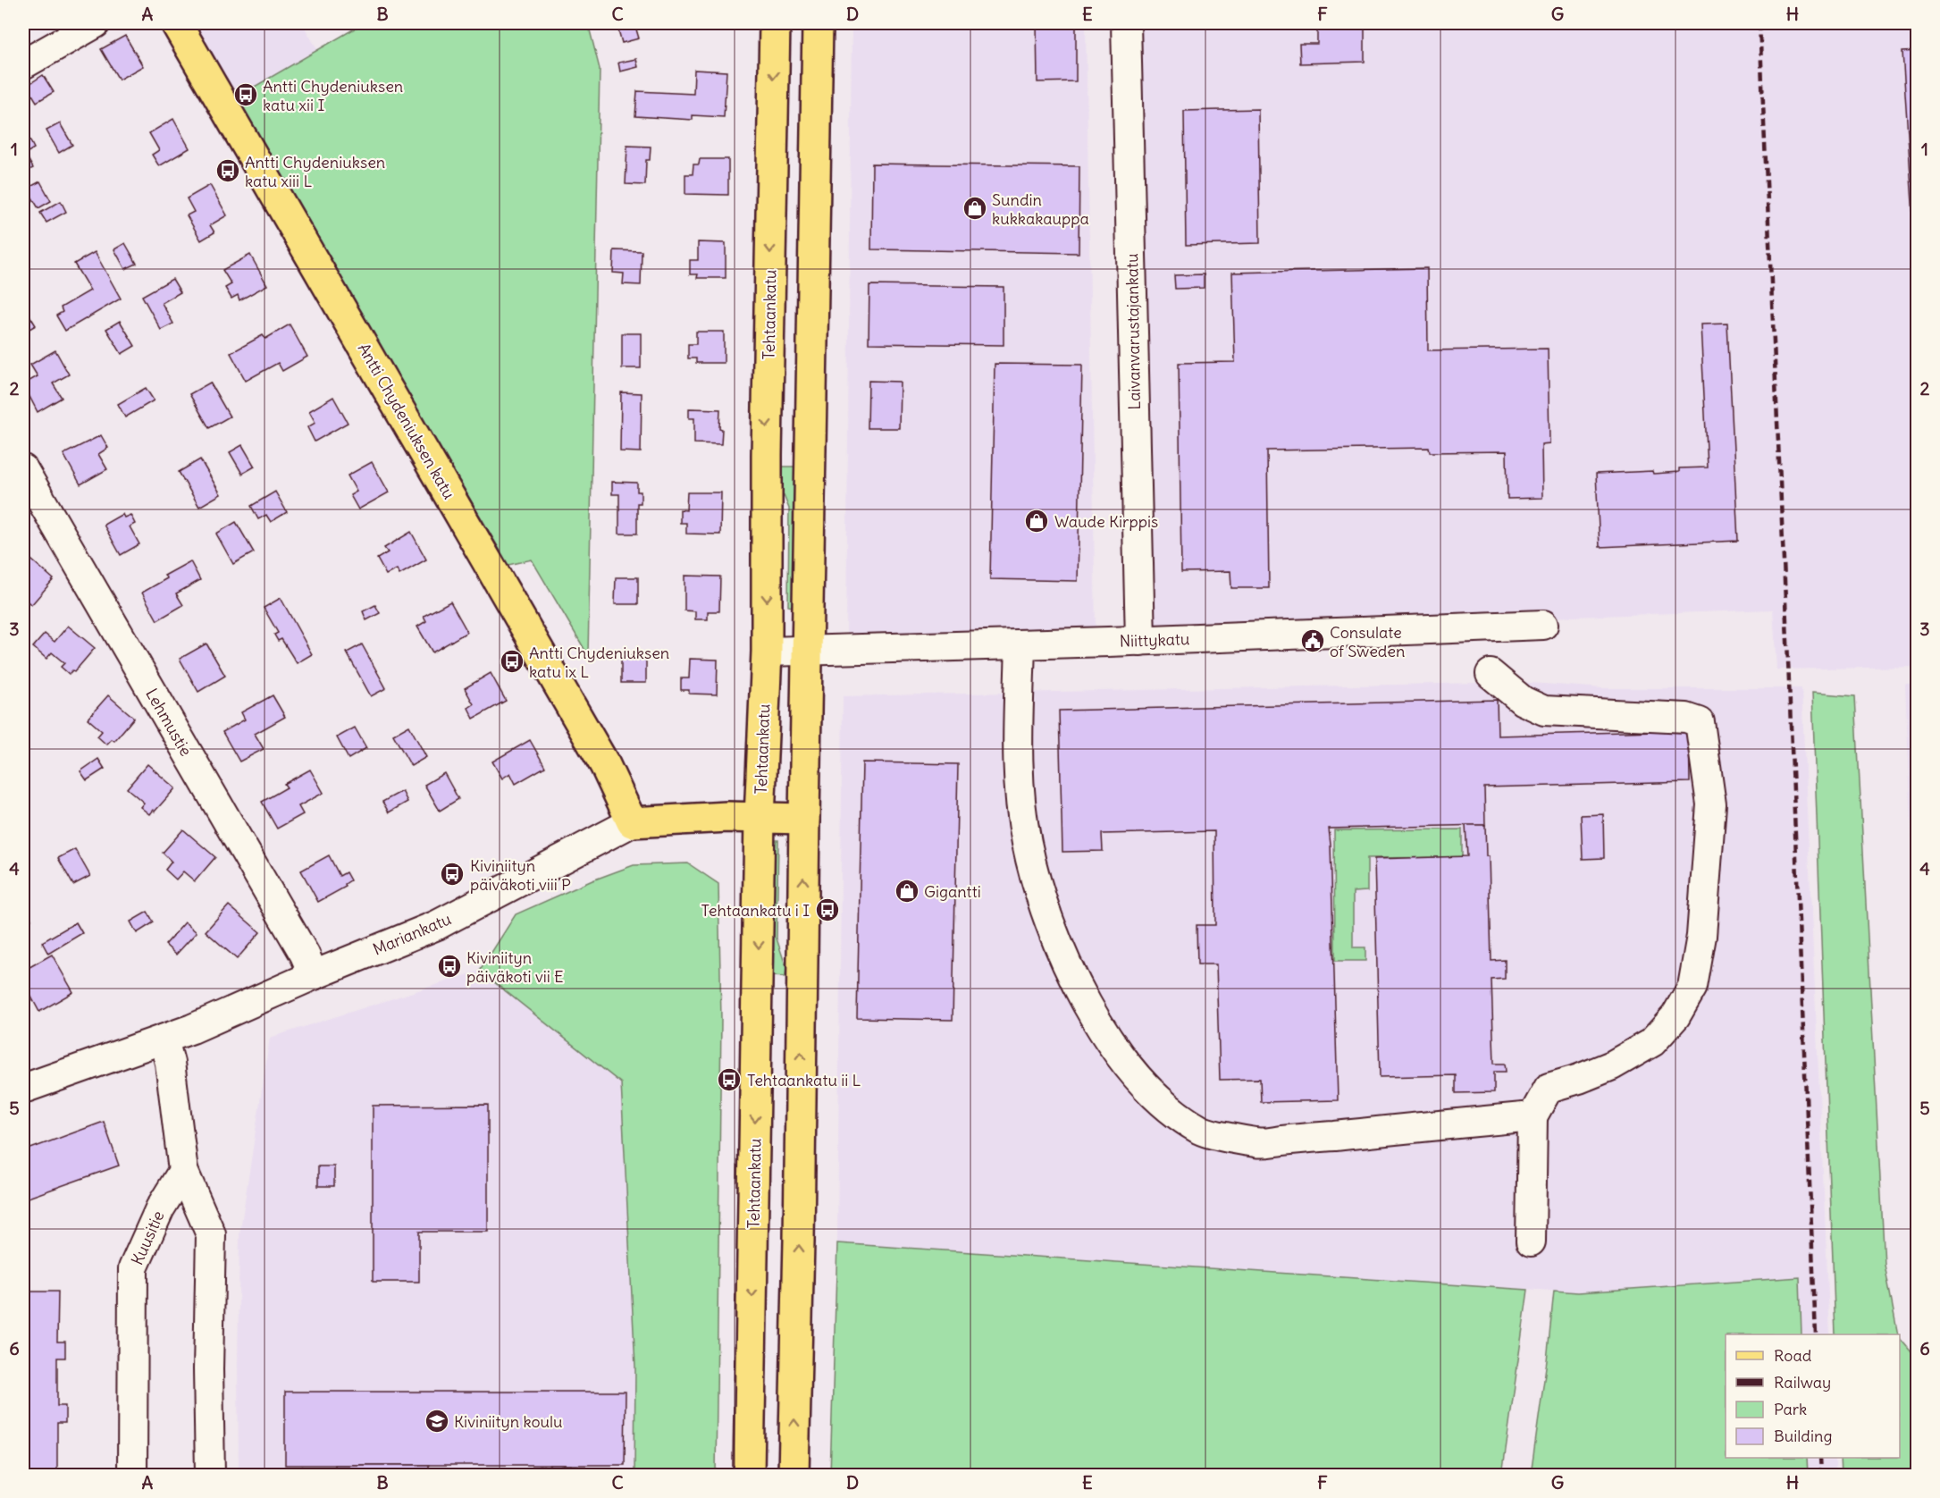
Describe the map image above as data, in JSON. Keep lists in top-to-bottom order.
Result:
{
  "streets": {
    "main road": ["Tehtaankatu", "Antti Chydeniuksen katu", "Mariankatu"],
    "street": [
      "Laivanvarustajankatu",
      "Niittykatu",
      "Lehmustie",
      "Kuusitie"
    ]
  },
  "crossings": [
    ["Tehtaankatu", "Niittykatu"],
    ["Tehtaankatu", "Mariankatu"],
    ["Laivanvarustajankatu", "Niittykatu"],
    ["Antti Chydeniuksen katu", "Mariankatu"],
    ["Lehmustie", "Mariankatu"]
  ],
  "places": {
    "bus stop": [
      "Antti Chydeniuksen katu xii I",
      "Antti Chydeniuksen katu xiii L",
      "Antti Chydeniuksen katu ix L",
      "Kiviniityn päiväkoti viii P",
      "Tehtaankatu i I",
      "Kiviniityn päiväkoti vii E",
      "Tehtaankatu ii L"
    ],
    "shop": ["Sundin kukkakauppa", "Waude Kirppis", "Gigantti"],
    "public building": ["Consulate of Sweden"],
    "school or university": ["Kiviniityn koulu"]
  },
  "legend": [
    "Road",
    "Railway",
    "Park",
    "Building"
  ],
  "grid": {
    "columns": [
      "A",
      "B",
      "C",
      "D",
      "E",
      "F",
      "G",
      "H"
    ],
    "rows": [
      "1",
      "2",
      "3",
      "4",
      "5",
      "6"
    ]
  }
}
